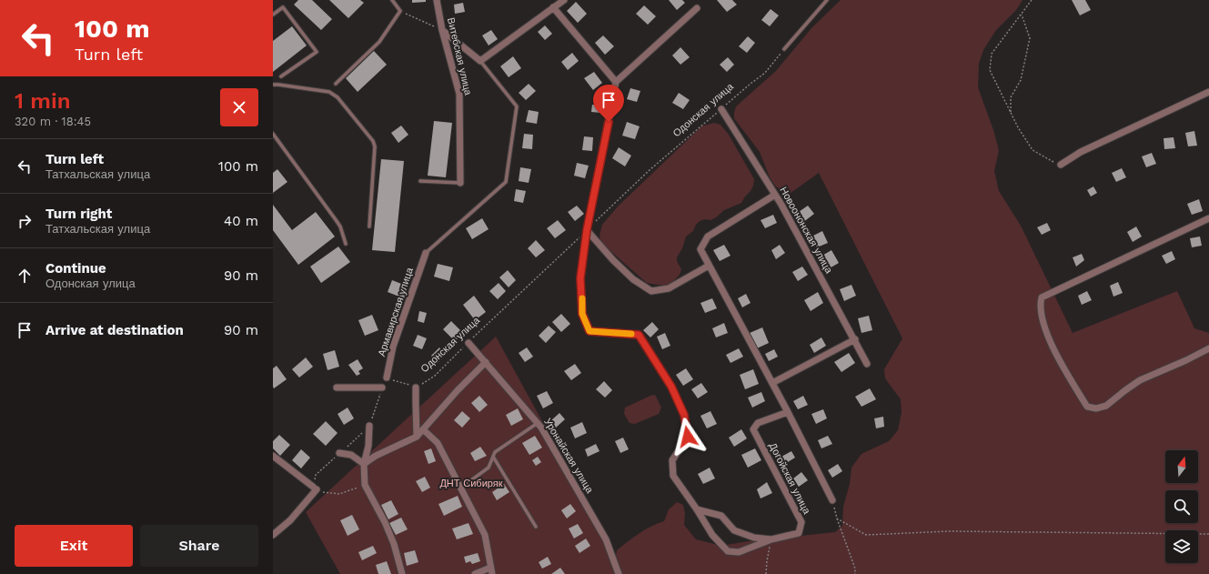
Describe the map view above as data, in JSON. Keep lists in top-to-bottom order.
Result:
{
  "streets": {
    "street": [
      "Витебская улица",
      "Новоононская улица",
      "Армавирская улица",
      "Уронайская улица",
      "Догойская улица"
    ],
    "path": ["Одонская улица"]
  },
  "crossings": [
    ["Одонская улица", "Новоононская улица"],
    ["Одонская улица", "Уронайская улица"]
  ],
  "parks": ["ДНТ Сибиряк"],
  "north": "top",
  "page": {
    "turn": ["100 m", "Turn left"],
    "heading": ["1 min", "320 m · 18:45"],
    "list": [
      {
        "name": "Turn left",
        "note": "Татхальская улица",
        "value": "100 m"
      },
      {
        "name": "Turn right",
        "note": "Татхальская улица",
        "value": "40 m"
      },
      {
        "name": "Continue",
        "note": "Одонская улица",
        "value": "90 m"
      },
      {
        "name": "Arrive at destination",
        "value": "90 m"
      }
    ],
    "buttons": ["Exit", "Share"]
  }
}
